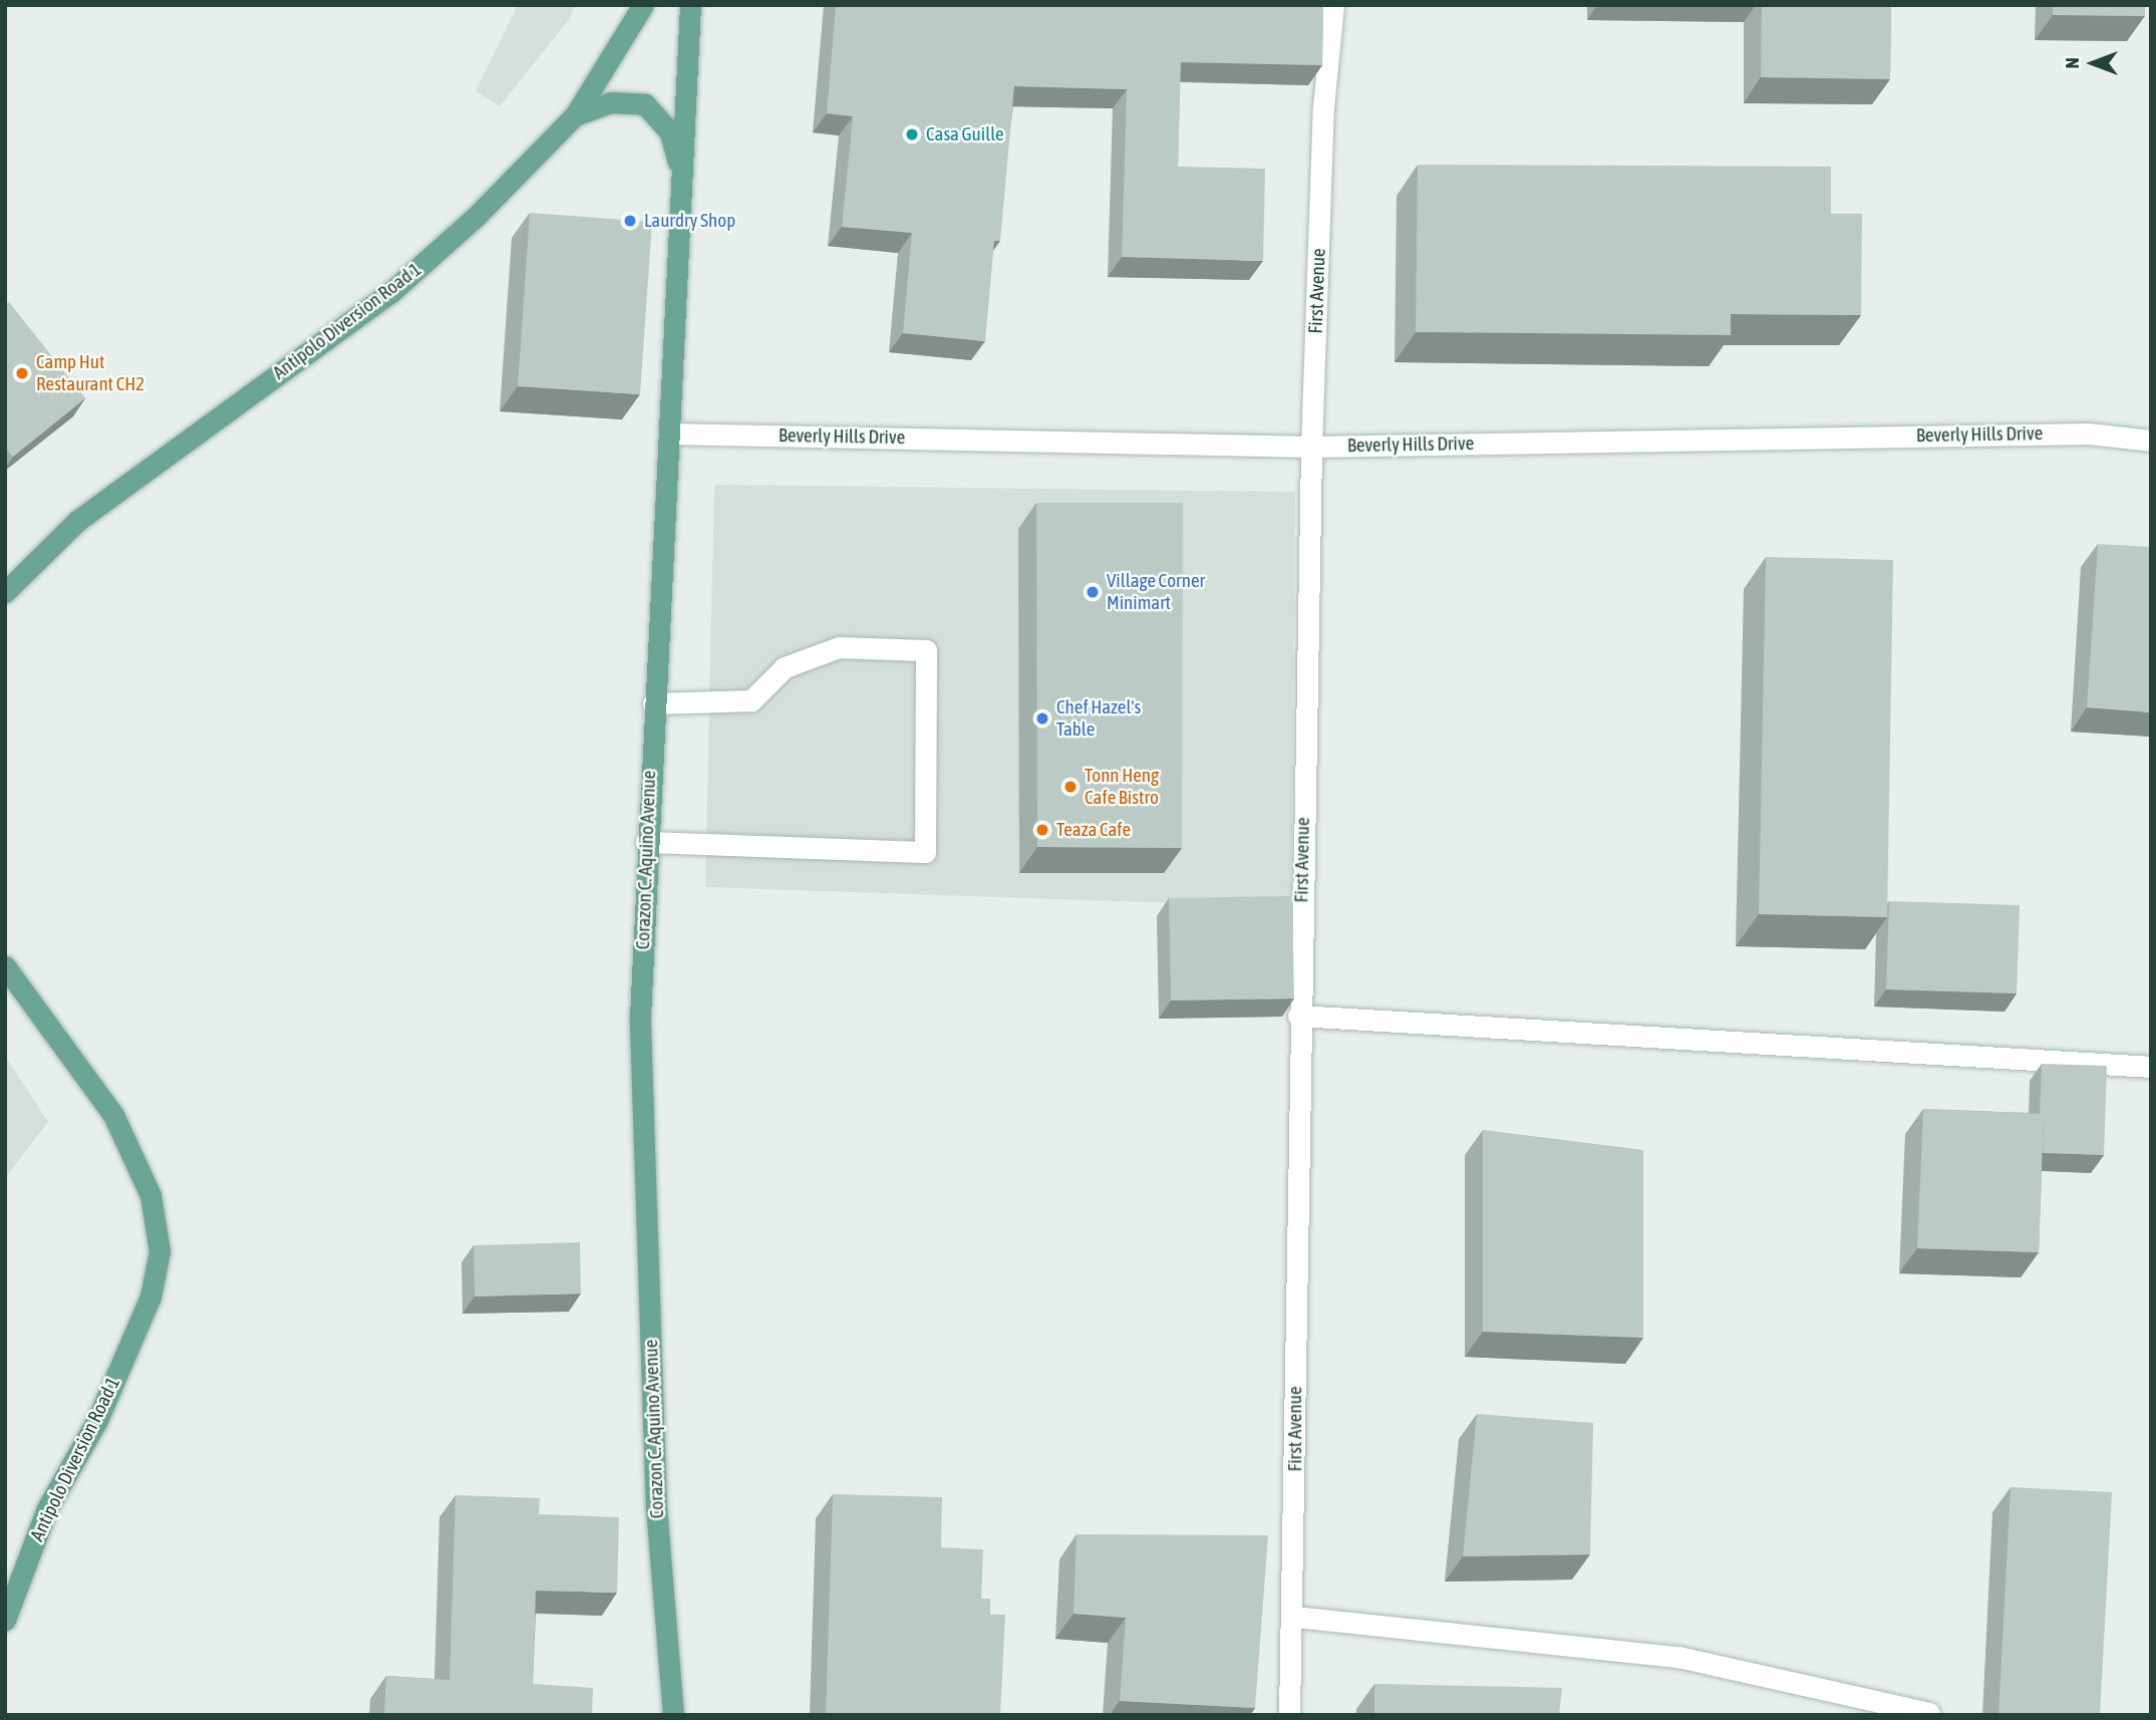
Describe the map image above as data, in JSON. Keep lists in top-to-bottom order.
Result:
{
  "streets": {
    "main road": ["Antipolo Diversion Road 1", "Corazon C. Aquino Avenue"],
    "street": ["First Avenue", "Beverly Hills Drive"]
  },
  "crossings": [
    ["First Avenue", "Beverly Hills Drive"],
    ["Beverly Hills Drive", "Corazon C. Aquino Avenue"]
  ],
  "places": [
    "Casa Guille",
    "Laurdry Shop",
    "Camp Hut Restaurant CH2",
    "Village Corner Minimart",
    "Chef Hazel's Table",
    "Tonn Heng Cafe Bistro",
    "Teaza Cafe"
  ],
  "north": "left"
}
